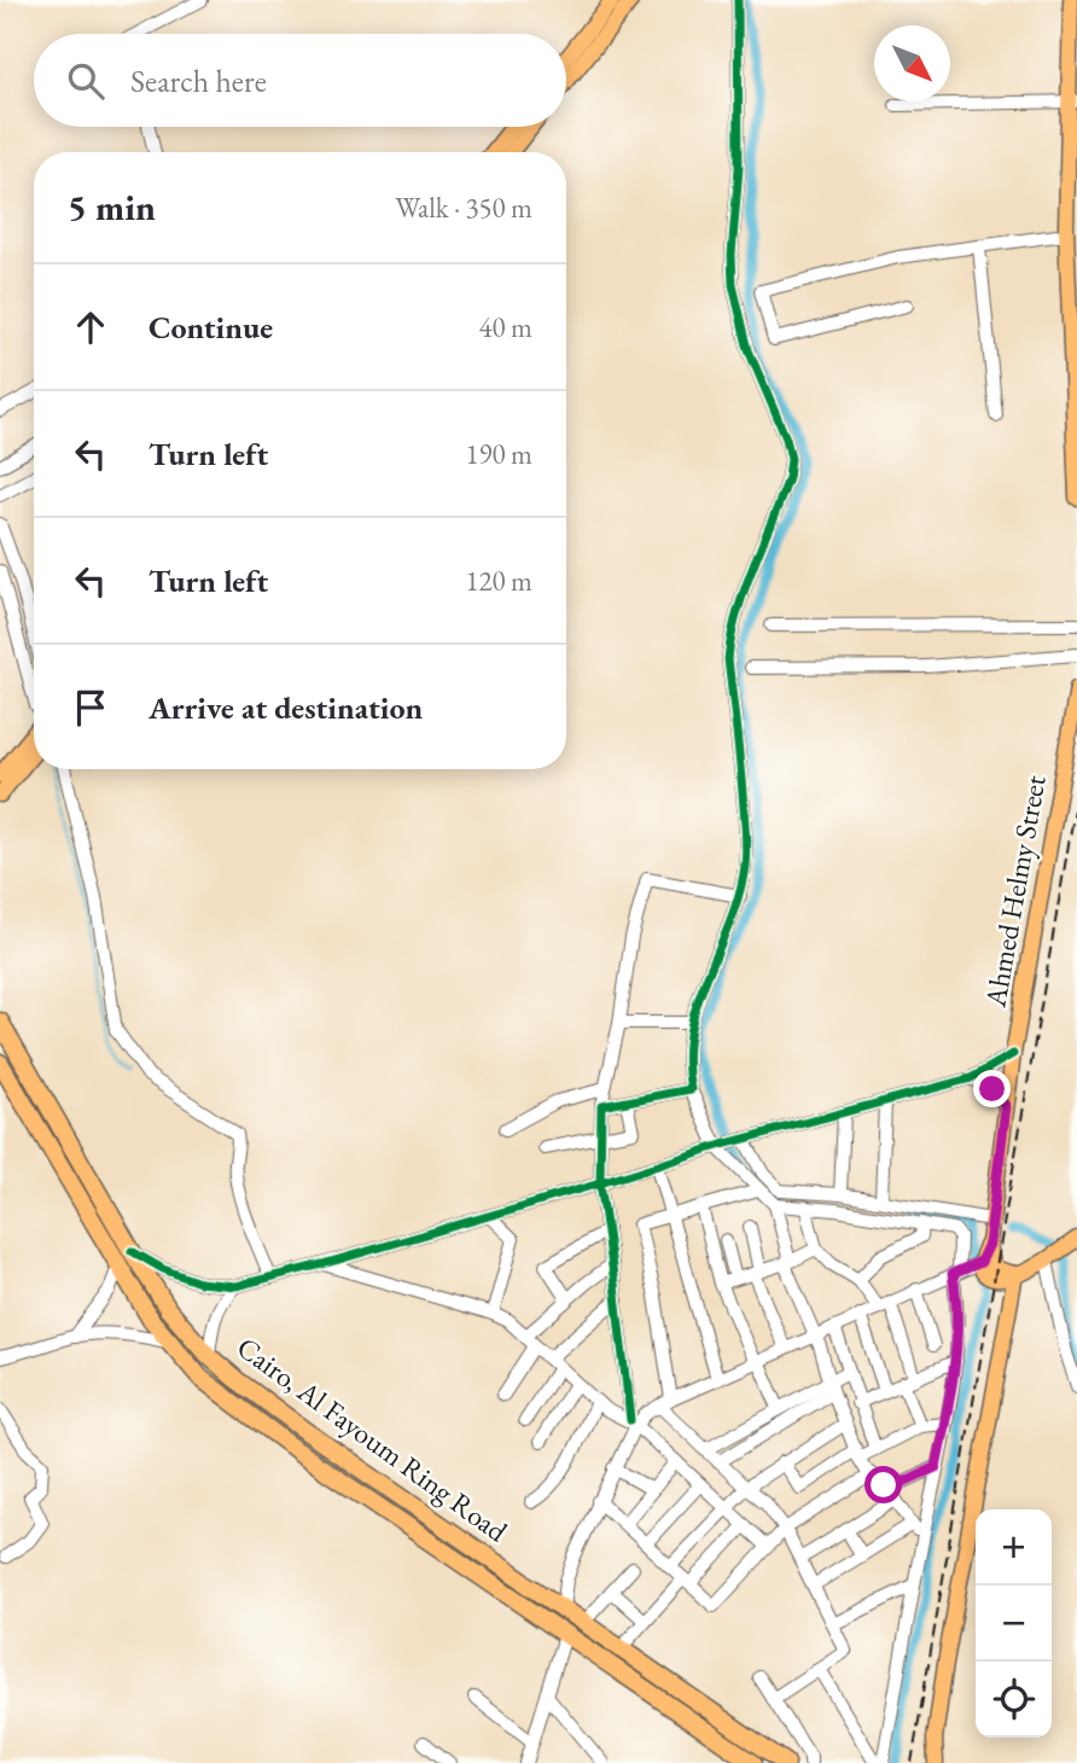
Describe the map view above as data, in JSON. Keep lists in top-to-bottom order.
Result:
{
  "streets": {
    "highway": ["Cairo, Al Fayoum Ring Road"],
    "main road": ["Ahmed Helmy Street"]
  },
  "north": "bottom right",
  "page": {
    "search": "Search here",
    "heading": ["5 min", "Walk · 350 m"],
    "list": [
      ["Continue", "40 m"],
      ["Turn left", "190 m"],
      ["Turn left", "120 m"],
      "Arrive at destination"
    ],
    "map_buttons": ["+", "−"]
  }
}
